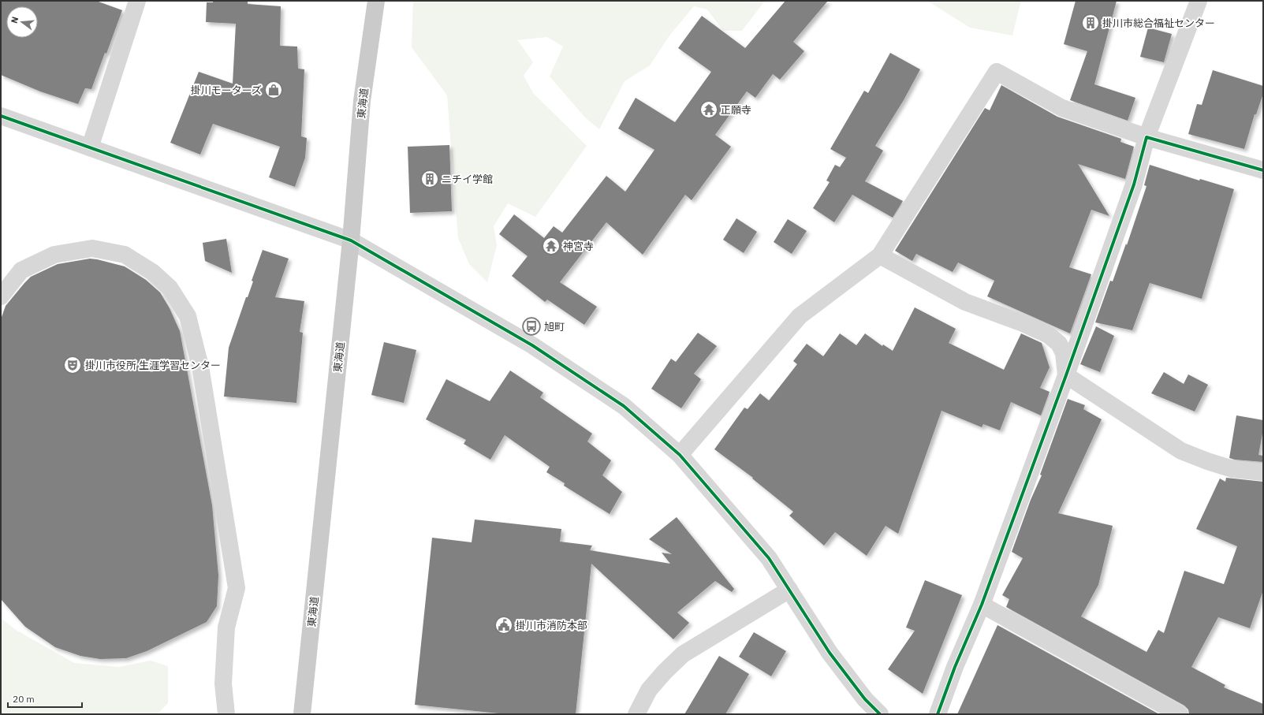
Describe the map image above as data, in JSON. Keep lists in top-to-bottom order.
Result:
{
  "streets": {
    "main road": ["東海道"]
  },
  "places": {
    "building": ["掛川市総合福祉センター", "ニチイ学館"],
    "shop": ["掛川モーターズ"],
    "temple": ["正願寺", "神宮寺"],
    "bus stop": ["旭町"],
    "theatre": ["掛川市役所 生涯学習センター"],
    "public building": ["掛川市消防本部"]
  },
  "scale_bar": "20 m",
  "north": "left"
}
